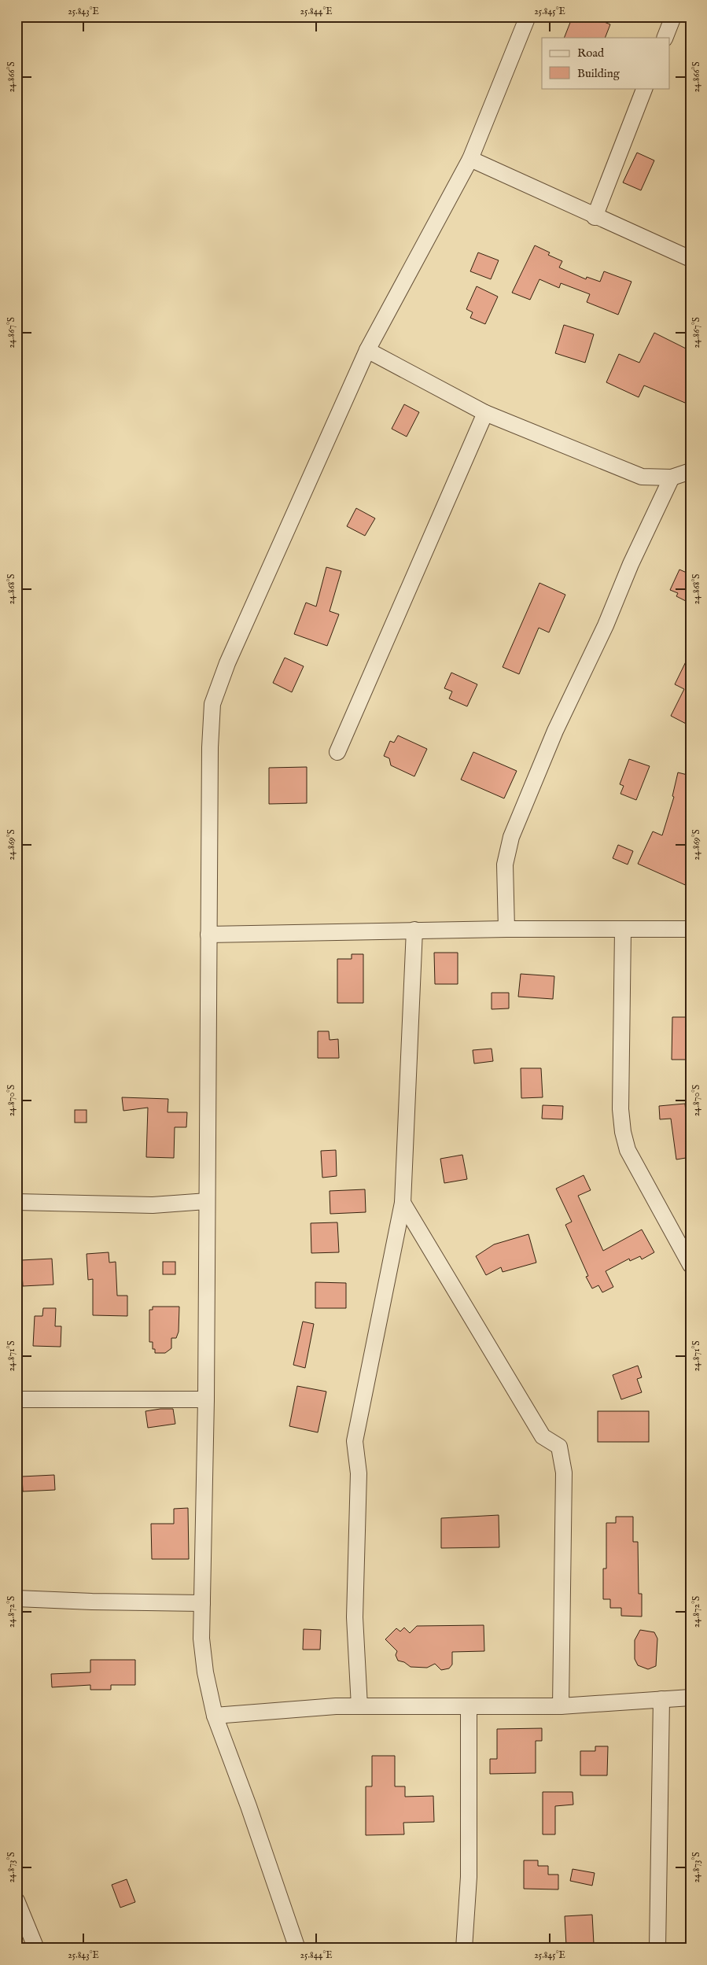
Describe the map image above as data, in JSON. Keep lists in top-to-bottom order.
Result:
{
  "legend": ["Road", "Building"],
  "coordinates": [
    "25.843°E",
    "25.844°E",
    "25.845°E",
    "24.866°S",
    "24.867°S",
    "24.868°S",
    "24.869°S",
    "24.870°S",
    "24.871°S",
    "24.872°S",
    "24.873°S"
  ]
}
